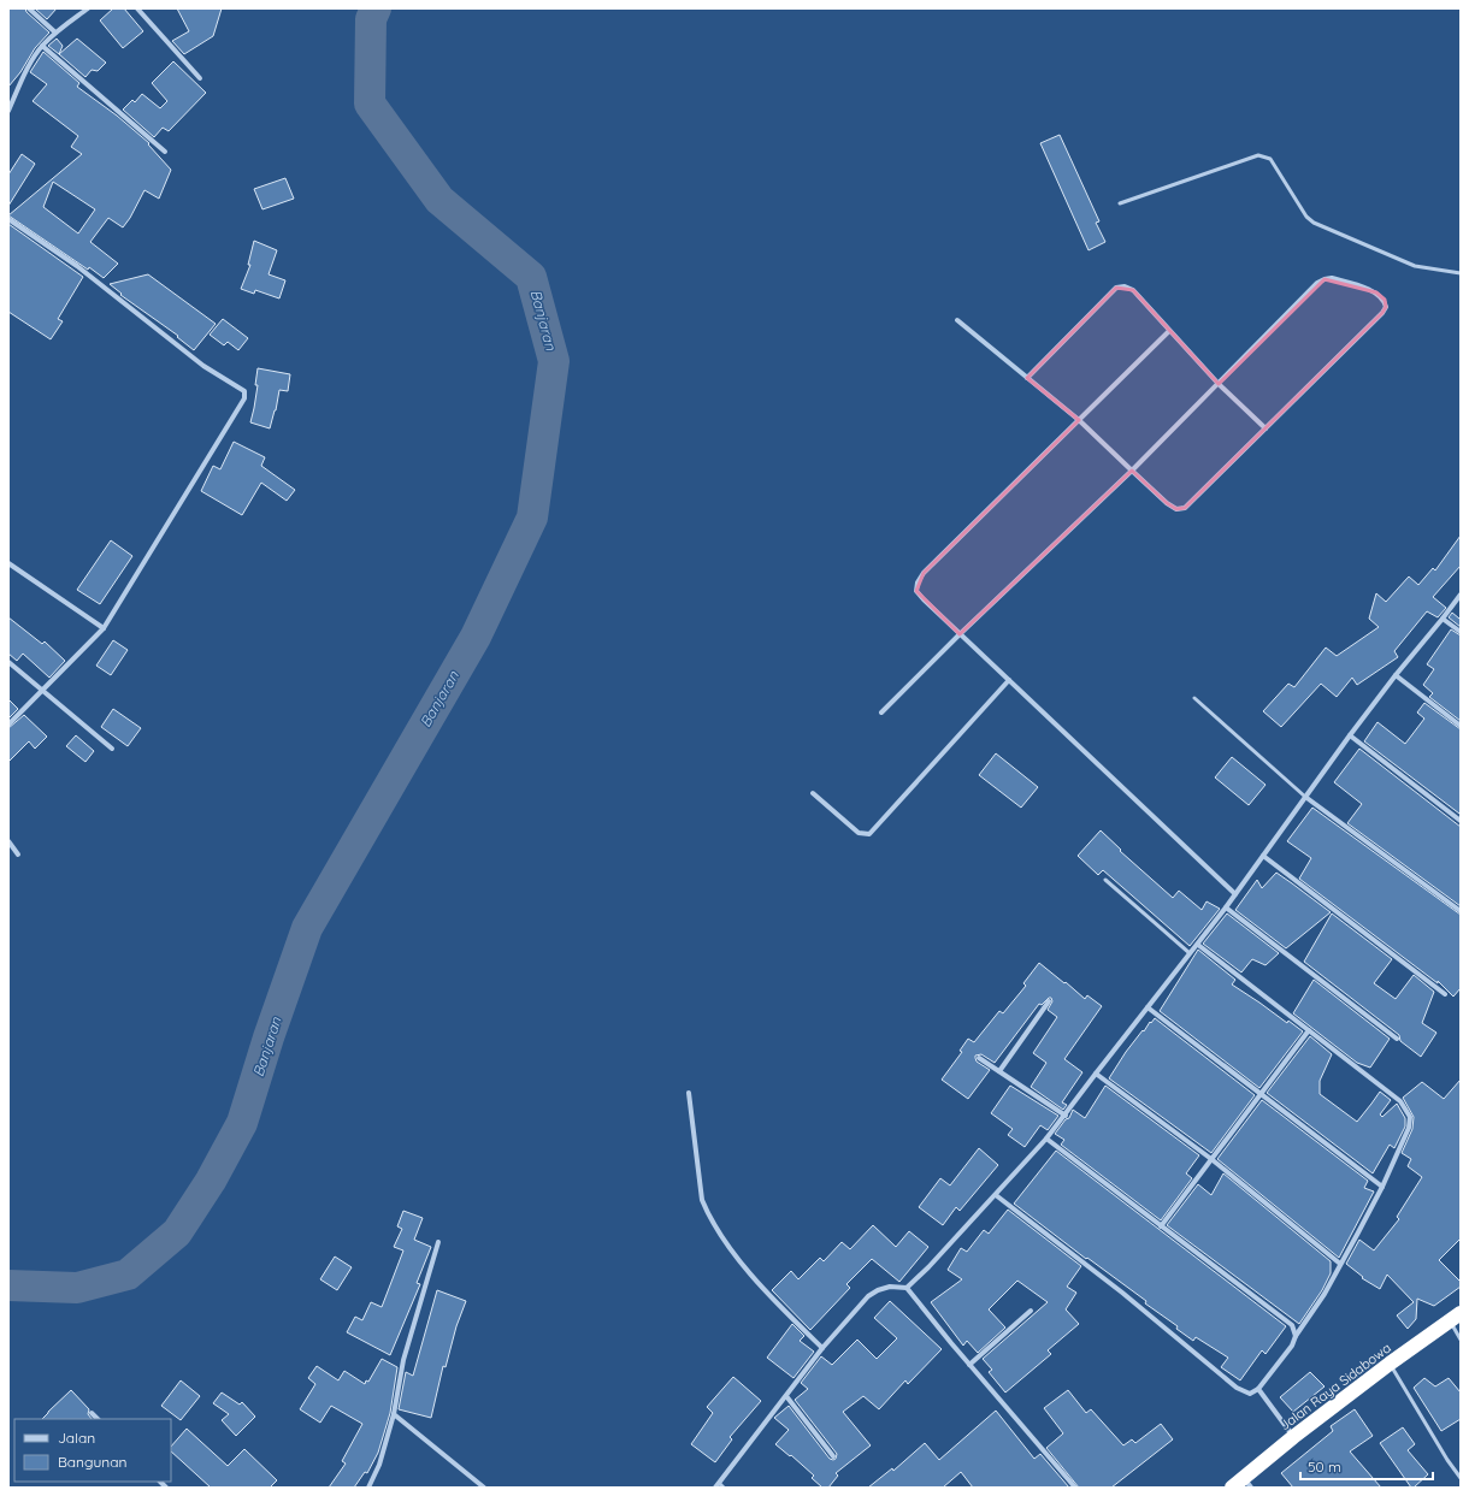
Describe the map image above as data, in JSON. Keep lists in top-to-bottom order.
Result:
{
  "streets": {
    "highway": ["Jalan Raya Sidabowa"]
  },
  "water": ["Banjaran"],
  "legend": ["Jalan", "Bangunan"],
  "scale_bar": "50 m"
}
